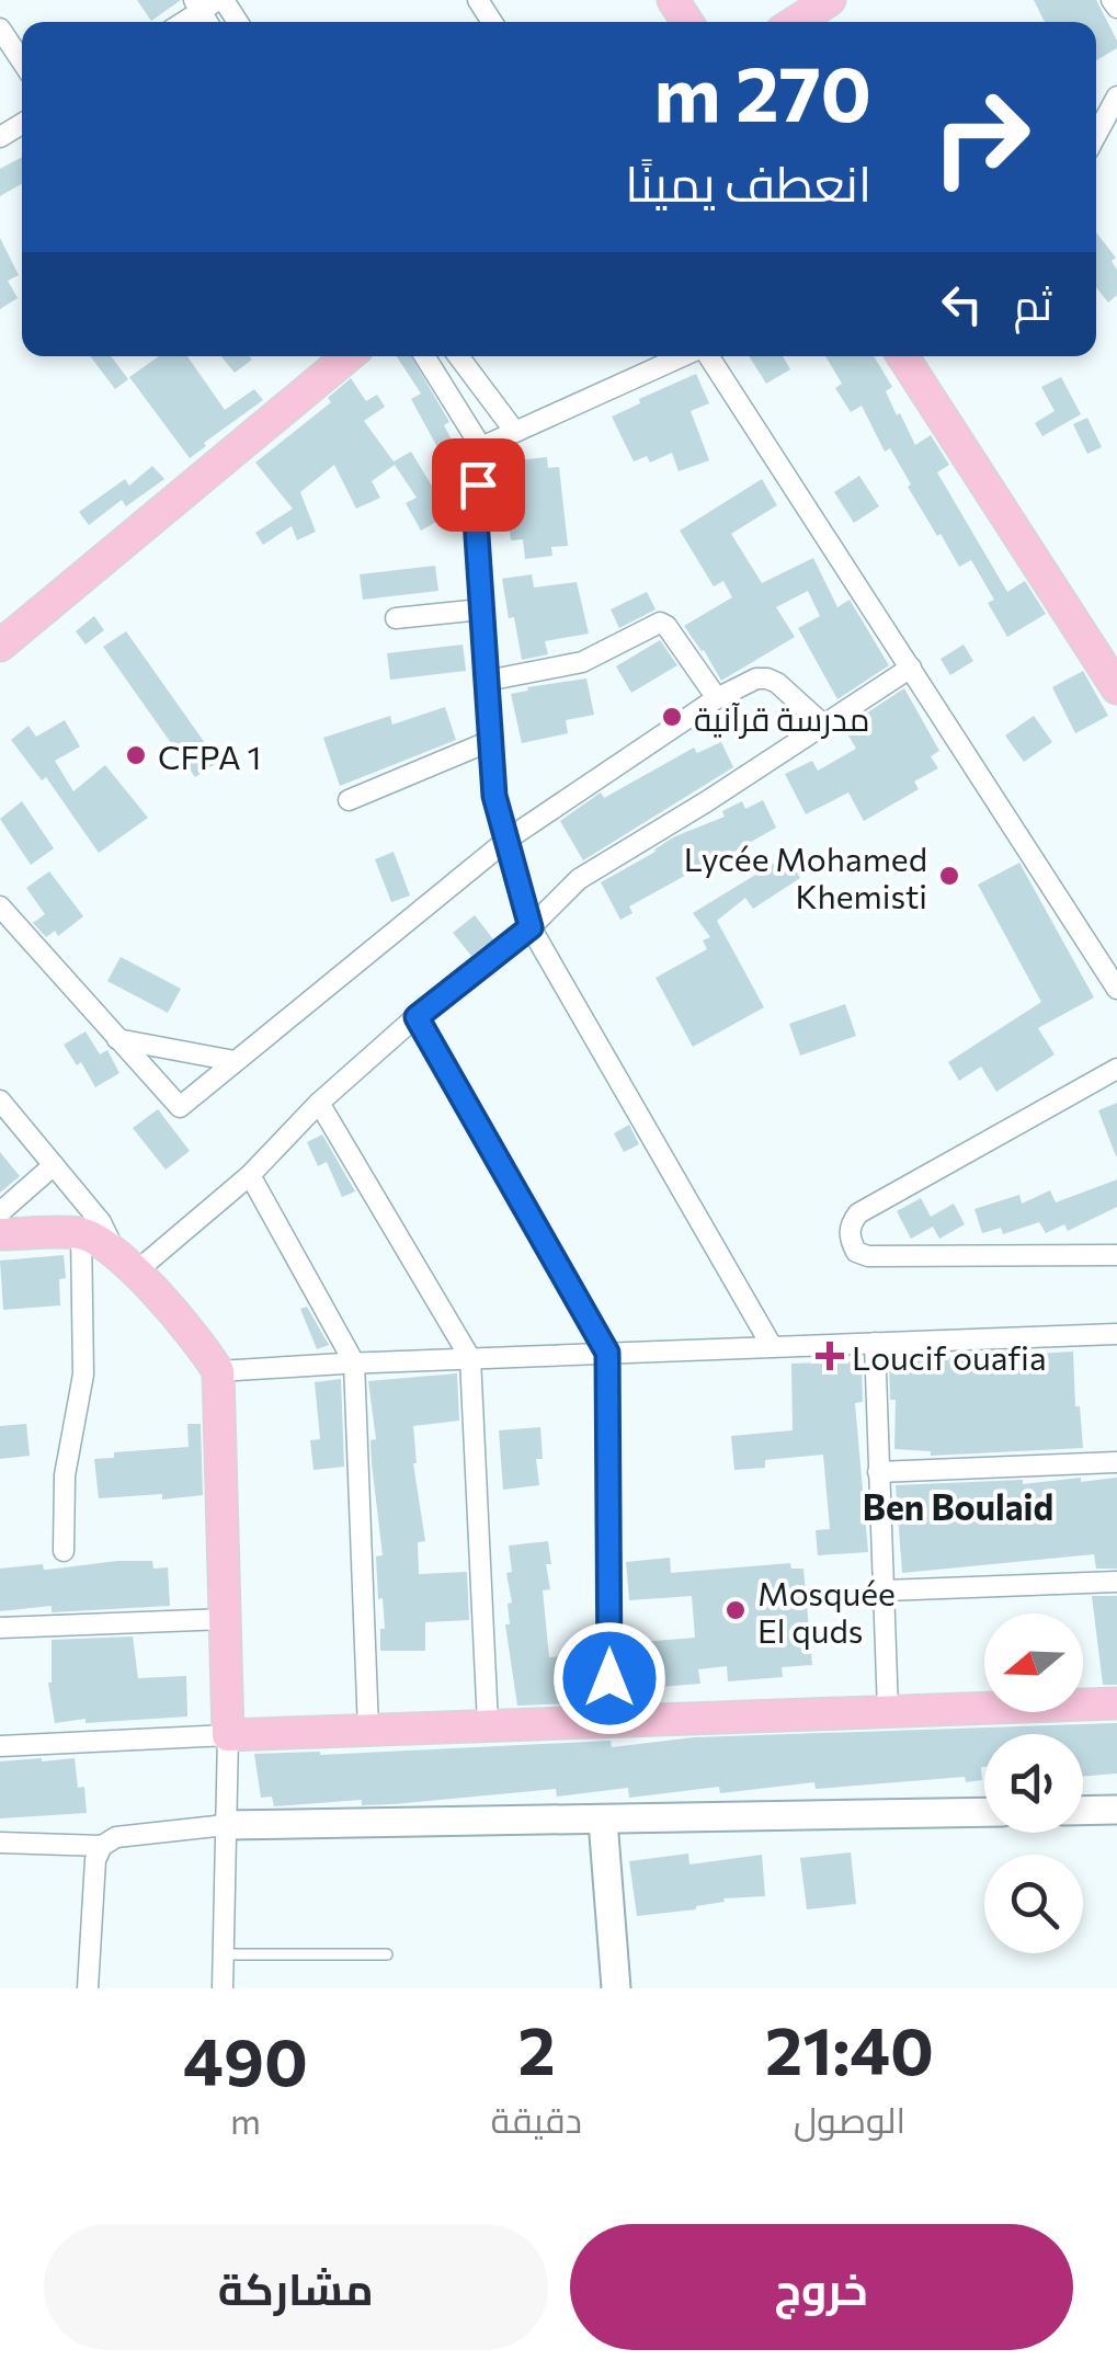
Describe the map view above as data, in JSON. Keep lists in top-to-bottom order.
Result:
{
  "districts": ["Ben Boulaid"],
  "places": {
    "other": [
      "مدرسة قرآنية",
      "CFPA 1",
      "Lycée Mohamed Khemisti",
      "Mosquée El quds"
    ],
    "health": ["Loucif ouafia"]
  },
  "north": "left",
  "page": {
    "turn": ["270 m", "انعطف يمينًا"],
    "then": "ثم",
    "eta": [
      "21:40",
      "الوصول",
      "2",
      "دقيقة",
      "490",
      "m"
    ],
    "buttons": ["خروج", "مشاركة"]
  }
}
